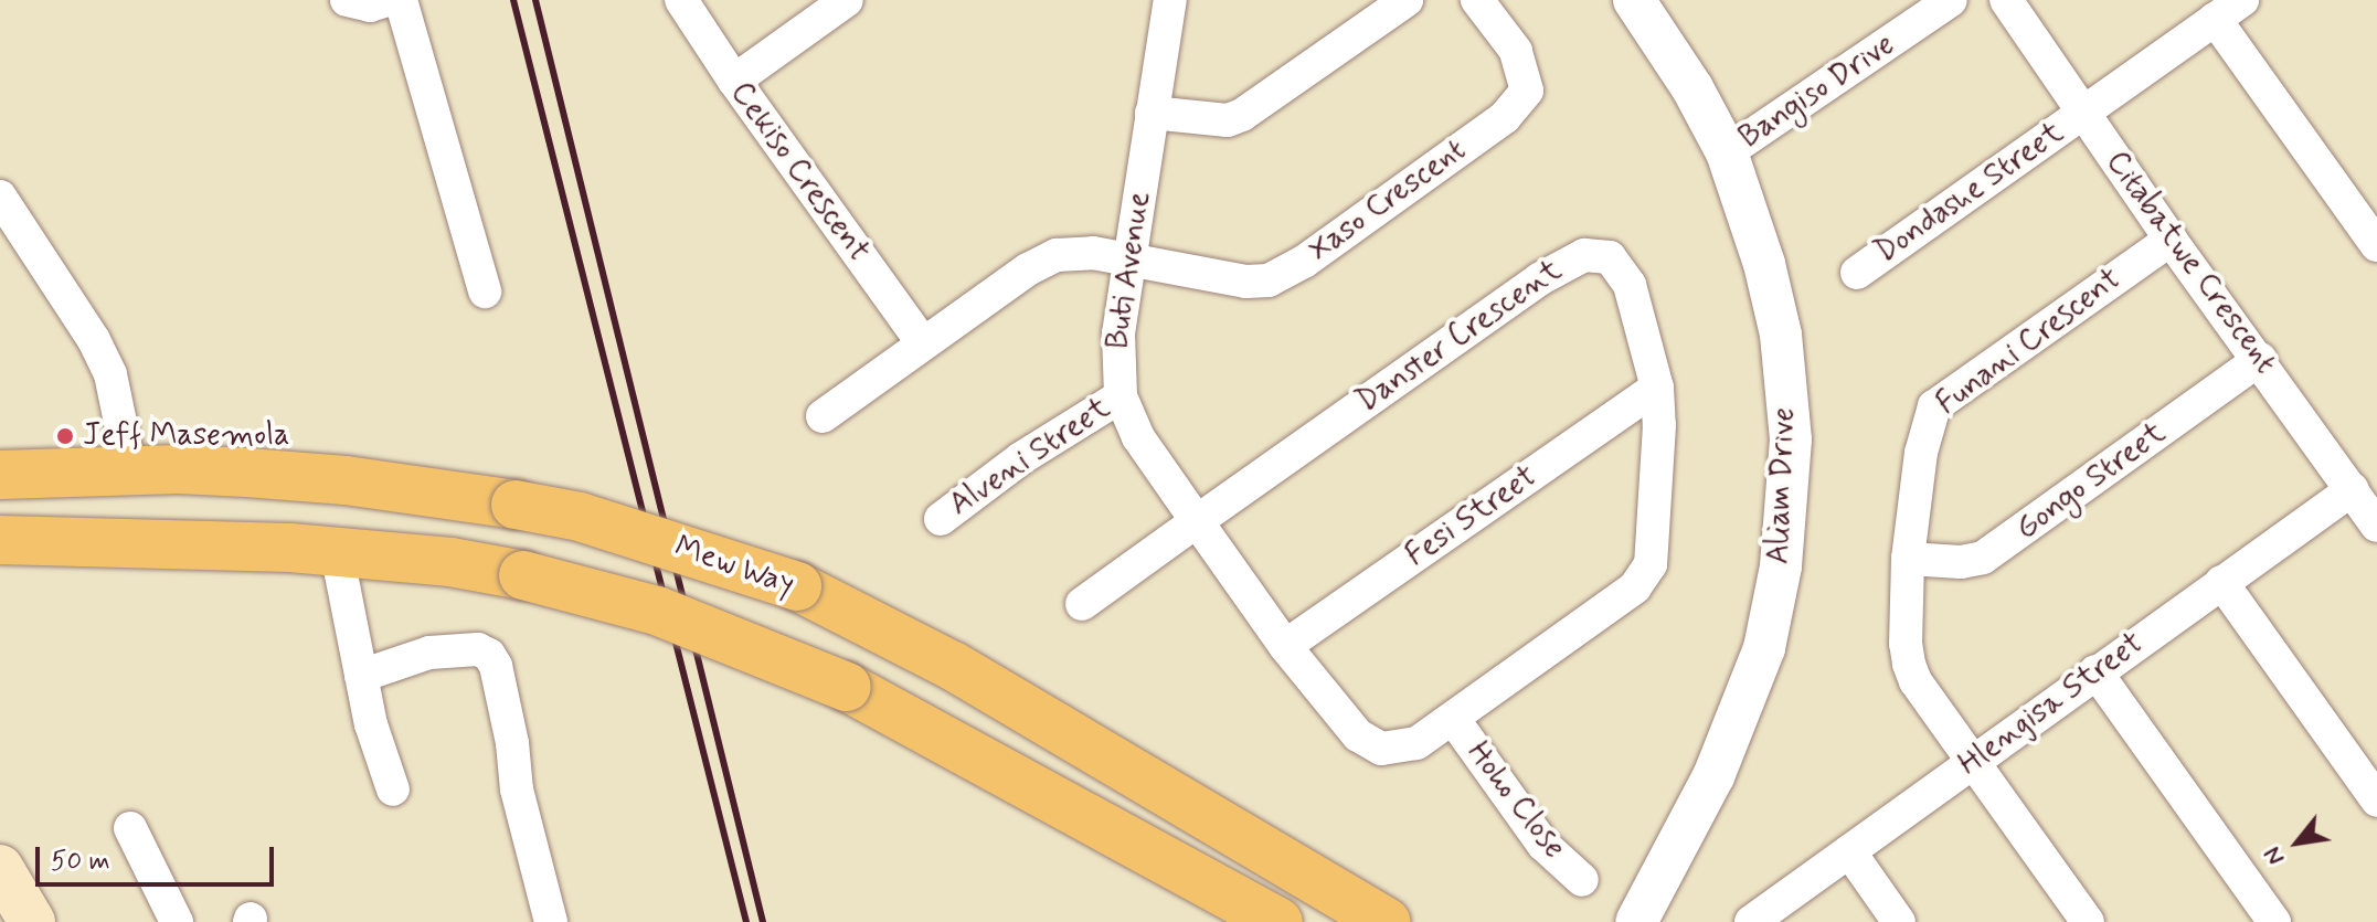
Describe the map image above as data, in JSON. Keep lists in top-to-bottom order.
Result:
{
  "streets": {
    "main road": ["Mew Way"],
    "street": [
      "Bangiso Drive",
      "Cekiso Crescent",
      "Dondashe Street",
      "Xaso Crescent",
      "Citabatwe Crescent",
      "Buti Avenue",
      "Danster Crescent",
      "Funani Crescent",
      "Alveni Street",
      "Gongo Street",
      "Aliam Drive",
      "Fesi Street",
      "Hlengisa Street",
      "Hoho Close"
    ]
  },
  "crossings": [
    ["Bangiso Drive", "Aliam Drive"],
    ["Dondashe Street", "Citabatwe Crescent"],
    ["Xaso Crescent", "Buti Avenue"],
    ["Citabatwe Crescent", "Funani Crescent"],
    ["Citabatwe Crescent", "Gongo Street"],
    ["Citabatwe Crescent", "Hlengisa Street"],
    ["Buti Avenue", "Danster Crescent"],
    ["Buti Avenue", "Alveni Street"],
    ["Buti Avenue", "Fesi Street"],
    ["Buti Avenue", "Hoho Close"],
    ["Danster Crescent", "Fesi Street"],
    ["Danster Crescent", "Hoho Close"],
    ["Funani Crescent", "Gongo Street"],
    ["Funani Crescent", "Hlengisa Street"]
  ],
  "places": ["Jeff Masemola"],
  "scale_bar": "50 m",
  "north": "bottom left"
}
